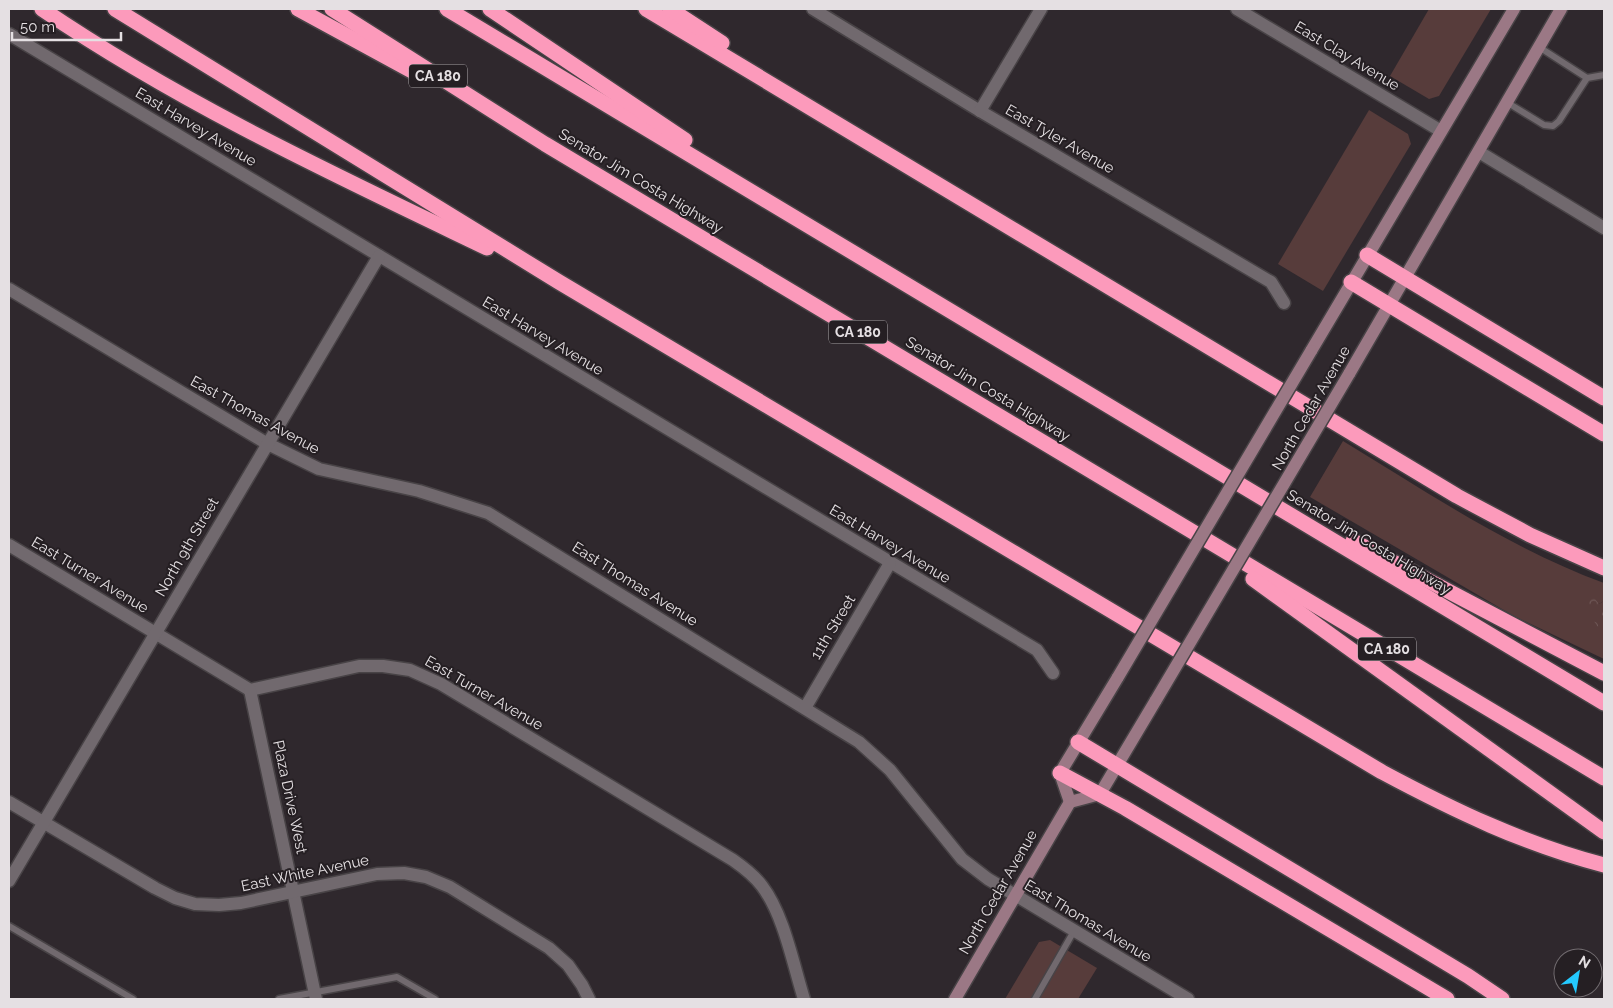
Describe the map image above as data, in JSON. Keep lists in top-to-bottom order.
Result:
{
  "streets": {
    "highway": ["CA 180", "Senator Jim Costa Highway"],
    "main road": ["North Cedar Avenue"],
    "street": [
      "East Clay Avenue",
      "East Harvey Avenue",
      "East Tyler Avenue",
      "East Thomas Avenue",
      "North 9th Street",
      "East Turner Avenue",
      "11th Street",
      "Plaza Drive West",
      "East White Avenue"
    ]
  },
  "crossings": [
    ["East Clay Avenue", "North Cedar Avenue"],
    ["East Harvey Avenue", "North 9th Street"],
    ["East Harvey Avenue", "11th Street"],
    ["North Cedar Avenue", "East Thomas Avenue"],
    ["East Thomas Avenue", "North 9th Street"],
    ["East Thomas Avenue", "11th Street"],
    ["North 9th Street", "East Turner Avenue"],
    ["North 9th Street", "East White Avenue"],
    ["East Turner Avenue", "Plaza Drive West"],
    ["Plaza Drive West", "East White Avenue"]
  ],
  "scale_bar": "50 m",
  "north": "top right"
}
